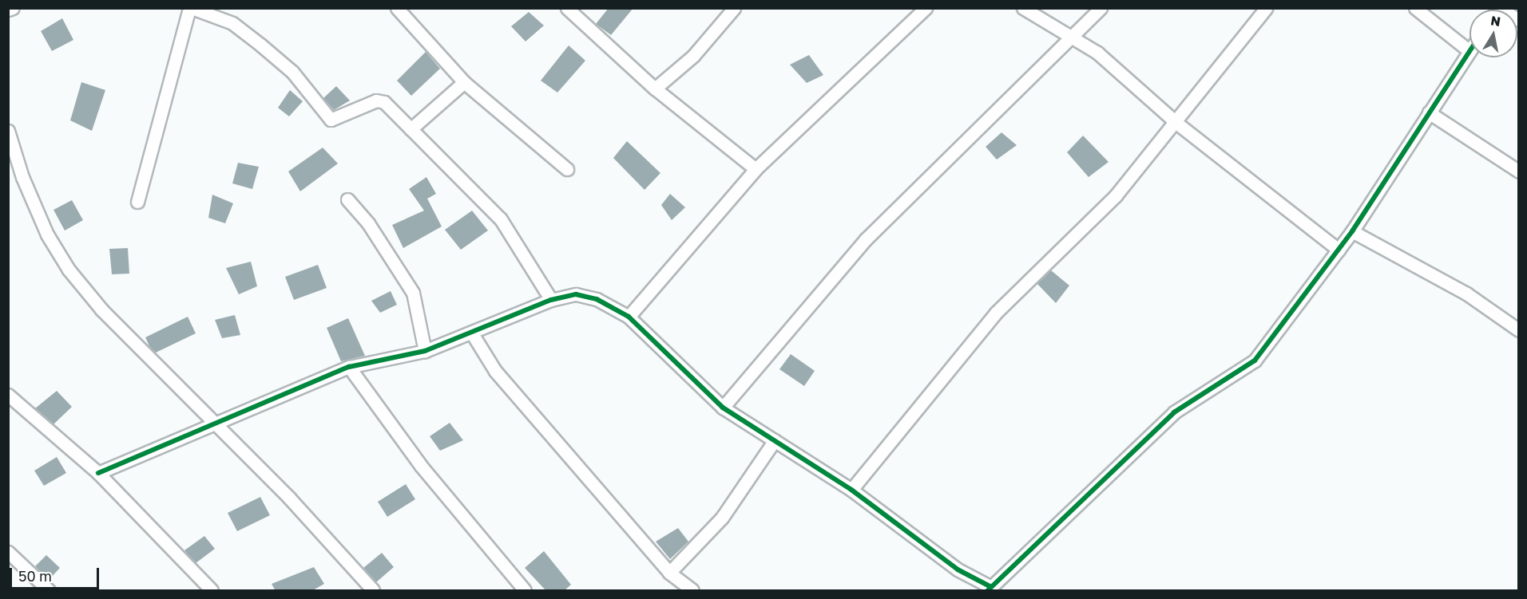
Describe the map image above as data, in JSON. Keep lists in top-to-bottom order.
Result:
{
  "scale_bar": "50 m",
  "north": "top"
}
